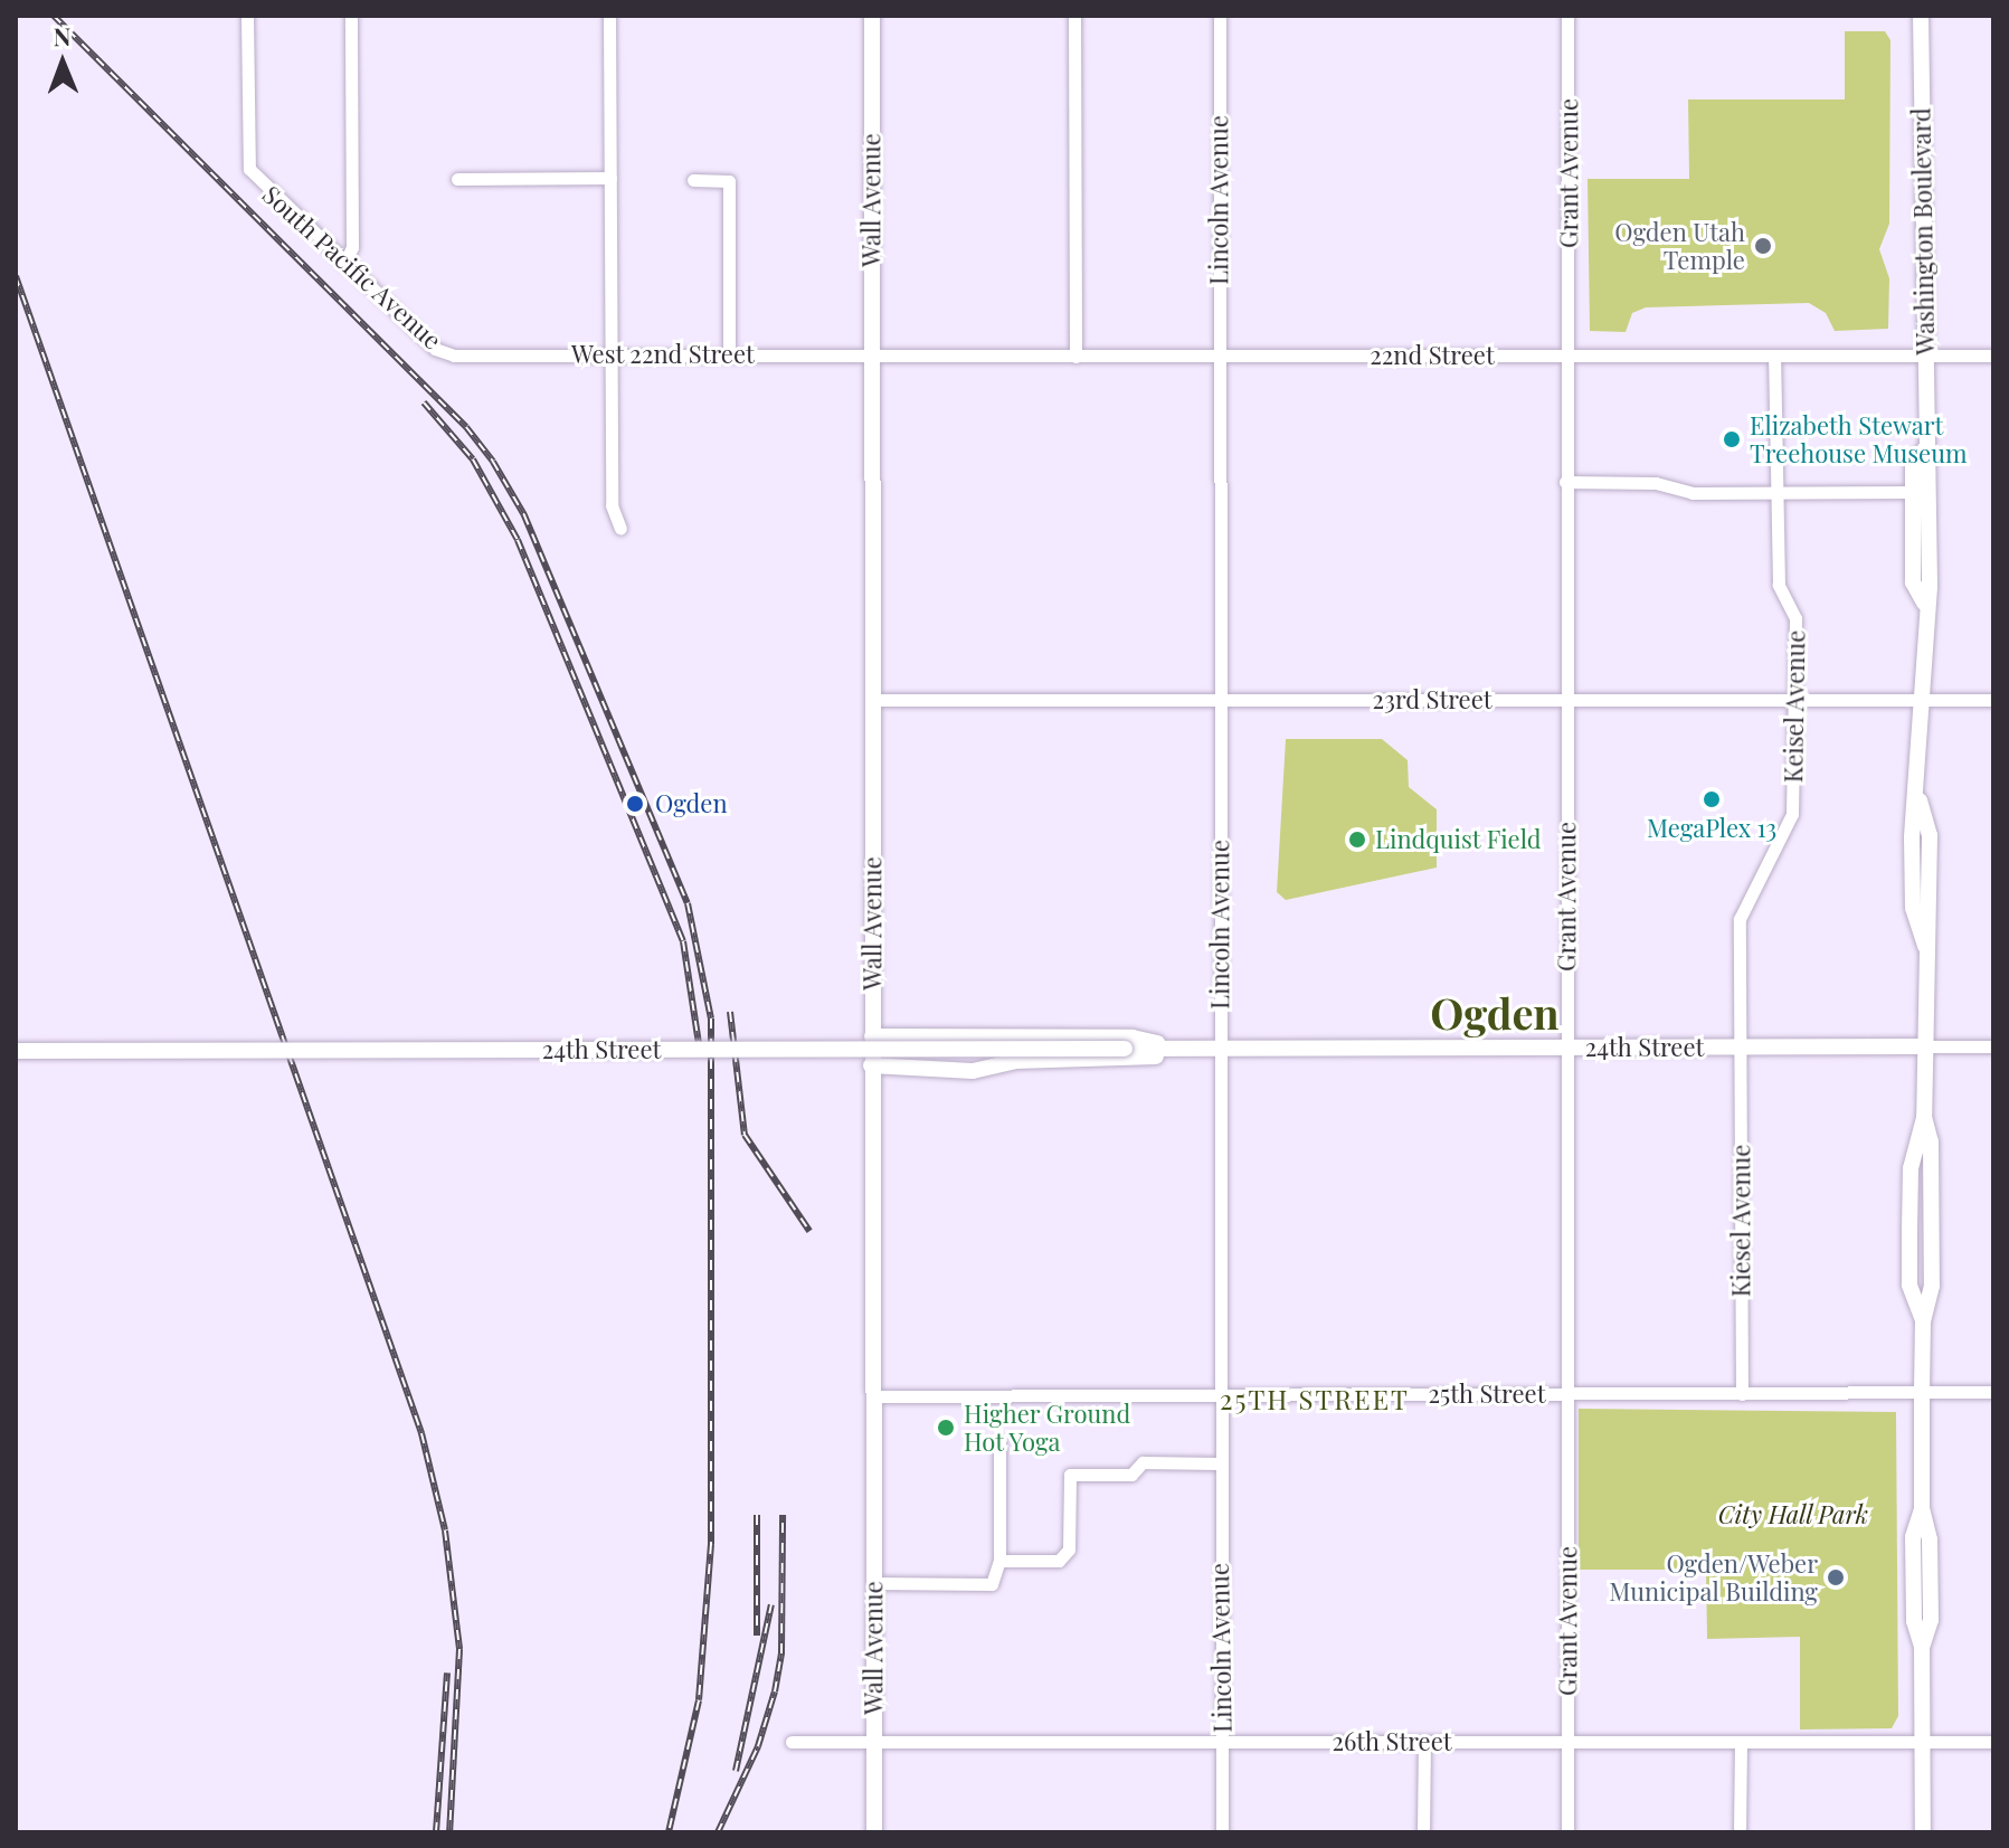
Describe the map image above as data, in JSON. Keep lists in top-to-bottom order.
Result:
{
  "streets": {
    "main road": ["Wall Avenue", "Washington Boulevard", "24th Street"],
    "street": [
      "Grant Avenue",
      "Lincoln Avenue",
      "South Pacific Avenue",
      "West 22nd Street",
      "22nd Street",
      "23rd Street",
      "Keisel Avenue",
      "Kiesel Avenue",
      "25th Street",
      "26th Street"
    ]
  },
  "crossings": [
    ["Grant Avenue", "22nd Street"],
    ["Grant Avenue", "23rd Street"],
    ["Grant Avenue", "24th Street"],
    ["Grant Avenue", "25th Street"],
    ["Grant Avenue", "26th Street"],
    ["Wall Avenue", "West 22nd Street"],
    ["Wall Avenue", "22nd Street"],
    ["Wall Avenue", "23rd Street"],
    ["Wall Avenue", "24th Street"],
    ["Wall Avenue", "25th Street"],
    ["Wall Avenue", "26th Street"],
    ["Lincoln Avenue", "22nd Street"],
    ["Lincoln Avenue", "23rd Street"],
    ["Lincoln Avenue", "24th Street"],
    ["Lincoln Avenue", "25th Street"],
    ["Lincoln Avenue", "26th Street"],
    ["Washington Boulevard", "22nd Street"],
    ["Washington Boulevard", "23rd Street"],
    ["Washington Boulevard", "24th Street"],
    ["Washington Boulevard", "25th Street"],
    ["Washington Boulevard", "26th Street"],
    ["South Pacific Avenue", "West 22nd Street"],
    ["West 22nd Street", "22nd Street"],
    ["22nd Street", "Keisel Avenue"],
    ["23rd Street", "Keisel Avenue"],
    ["Keisel Avenue", "24th Street"],
    ["Keisel Avenue", "Kiesel Avenue"],
    ["24th Street", "Kiesel Avenue"],
    ["Kiesel Avenue", "25th Street"]
  ],
  "districts": ["Ogden", "25TH STREET"],
  "parks": ["City Hall Park"],
  "places": [
    "Ogden Utah Temple",
    "Elizabeth Stewart Treehouse Museum",
    "MegaPlex 13",
    "Ogden",
    "Lindquist Field",
    "Higher Ground Hot Yoga",
    "Ogden/Weber Municipal Building"
  ],
  "north": "top"
}
